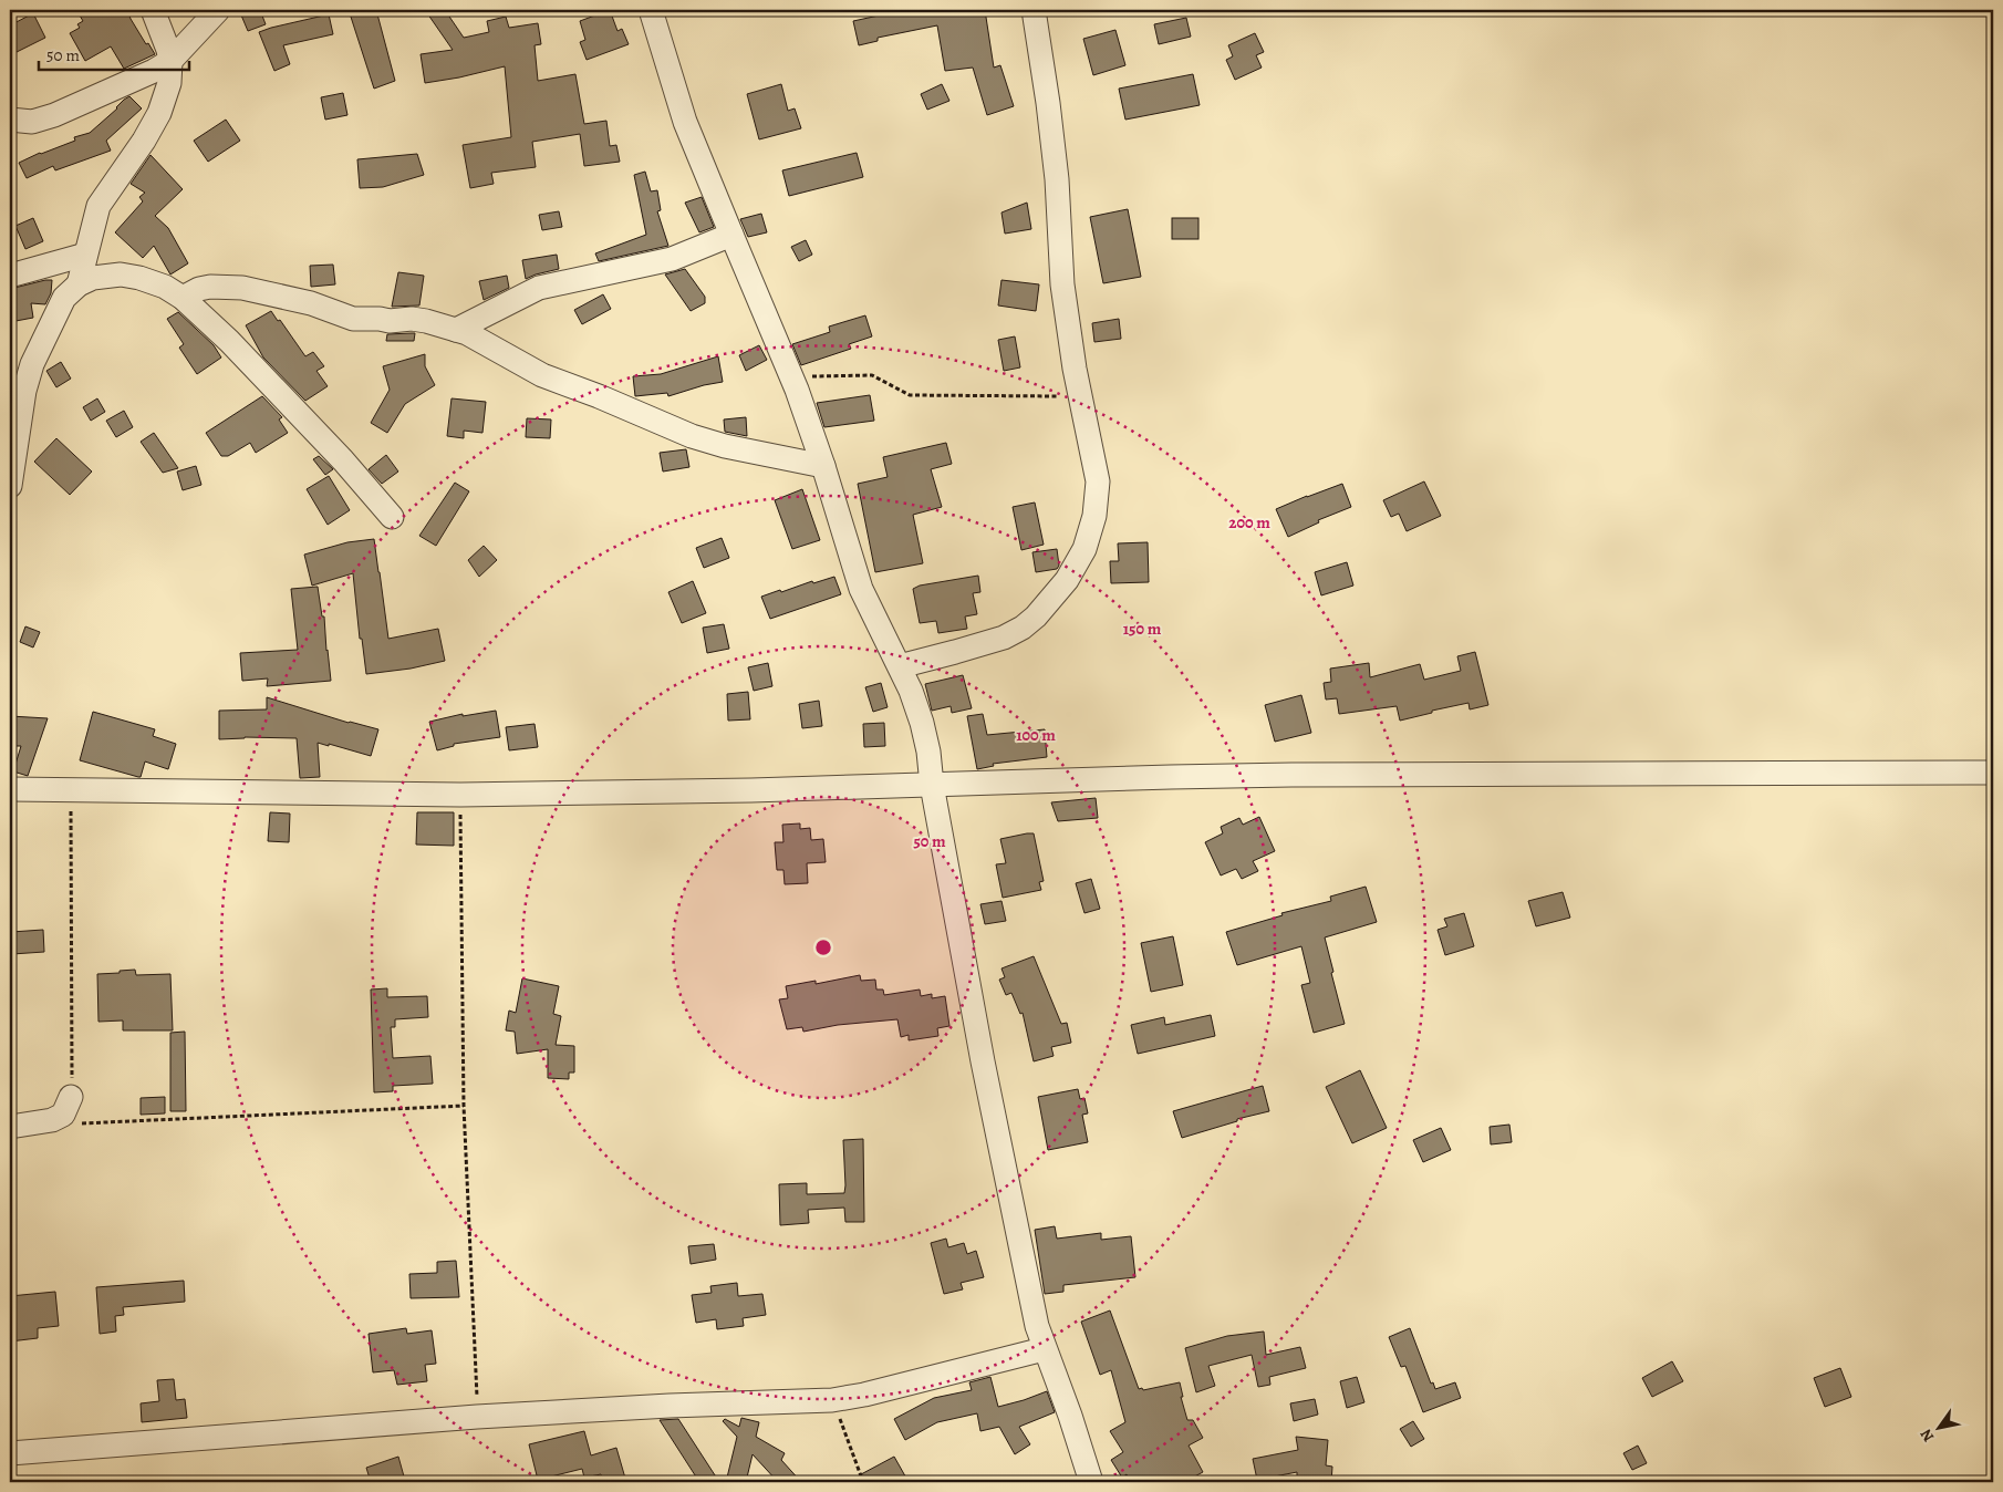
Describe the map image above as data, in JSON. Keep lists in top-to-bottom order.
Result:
{
  "scale_bar": "50 m",
  "north": "bottom left",
  "rings": [
    "200 m",
    "150 m",
    "100 m",
    "50 m"
  ]
}
